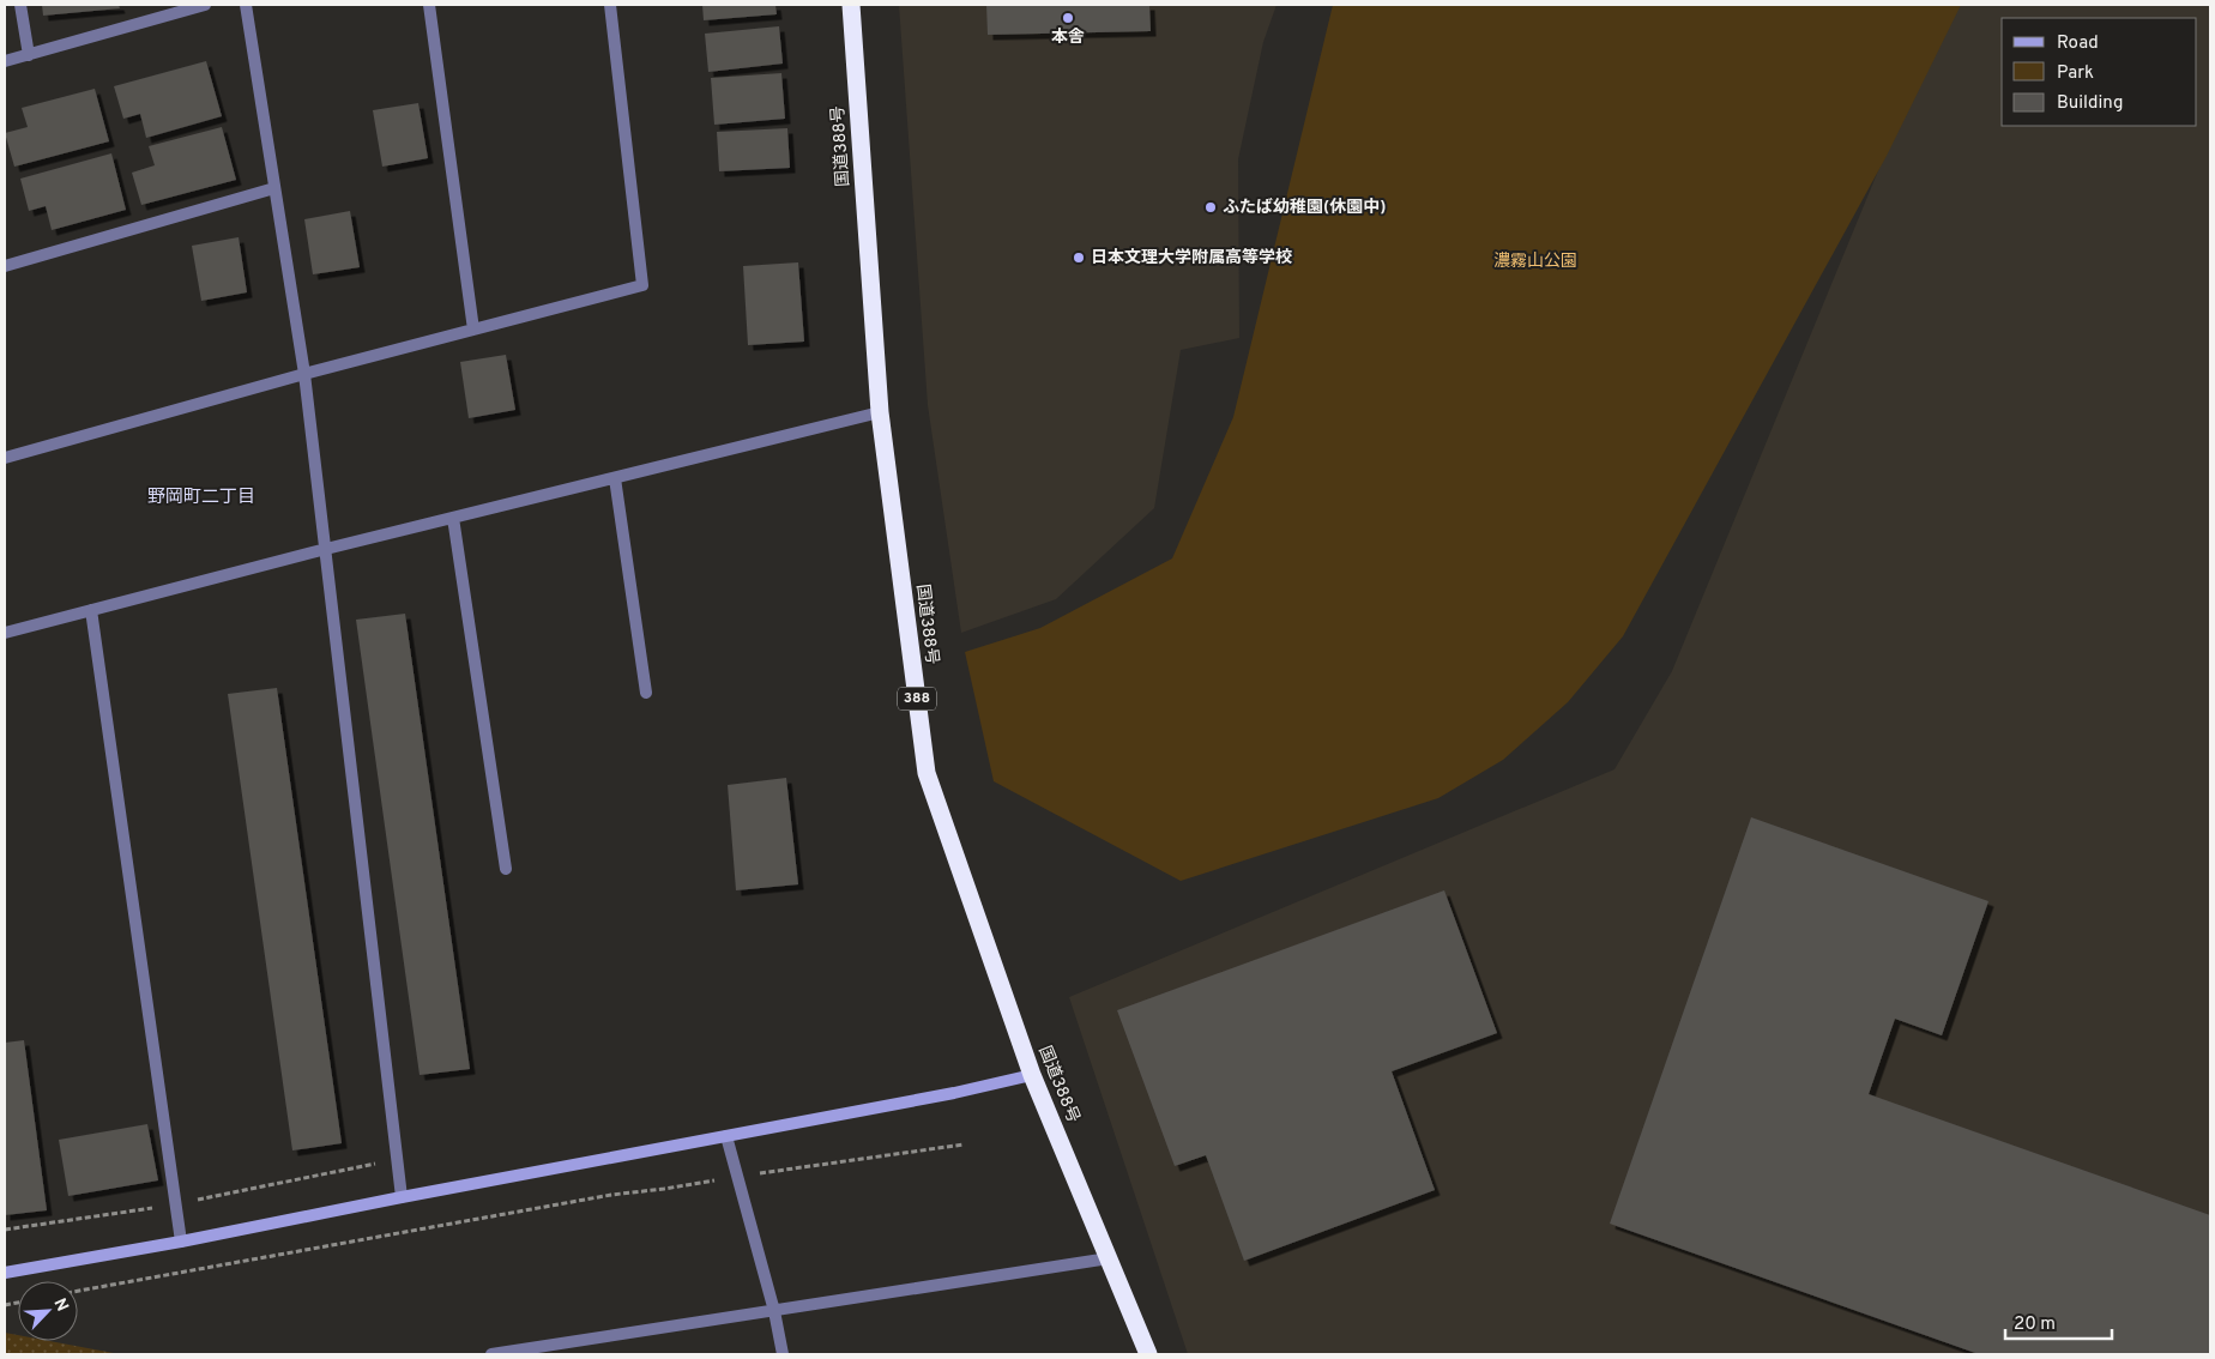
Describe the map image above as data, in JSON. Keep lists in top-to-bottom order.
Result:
{
  "streets": {
    "highway": ["国道388号", "388"]
  },
  "districts": ["野岡町二丁目"],
  "parks": ["濃霧山公園"],
  "places": ["本舎", "ふたば幼稚園(休園中)", "日本文理大学附属高等学校"],
  "legend": ["Road", "Park", "Building"],
  "scale_bar": "20 m",
  "north": "top right"
}
